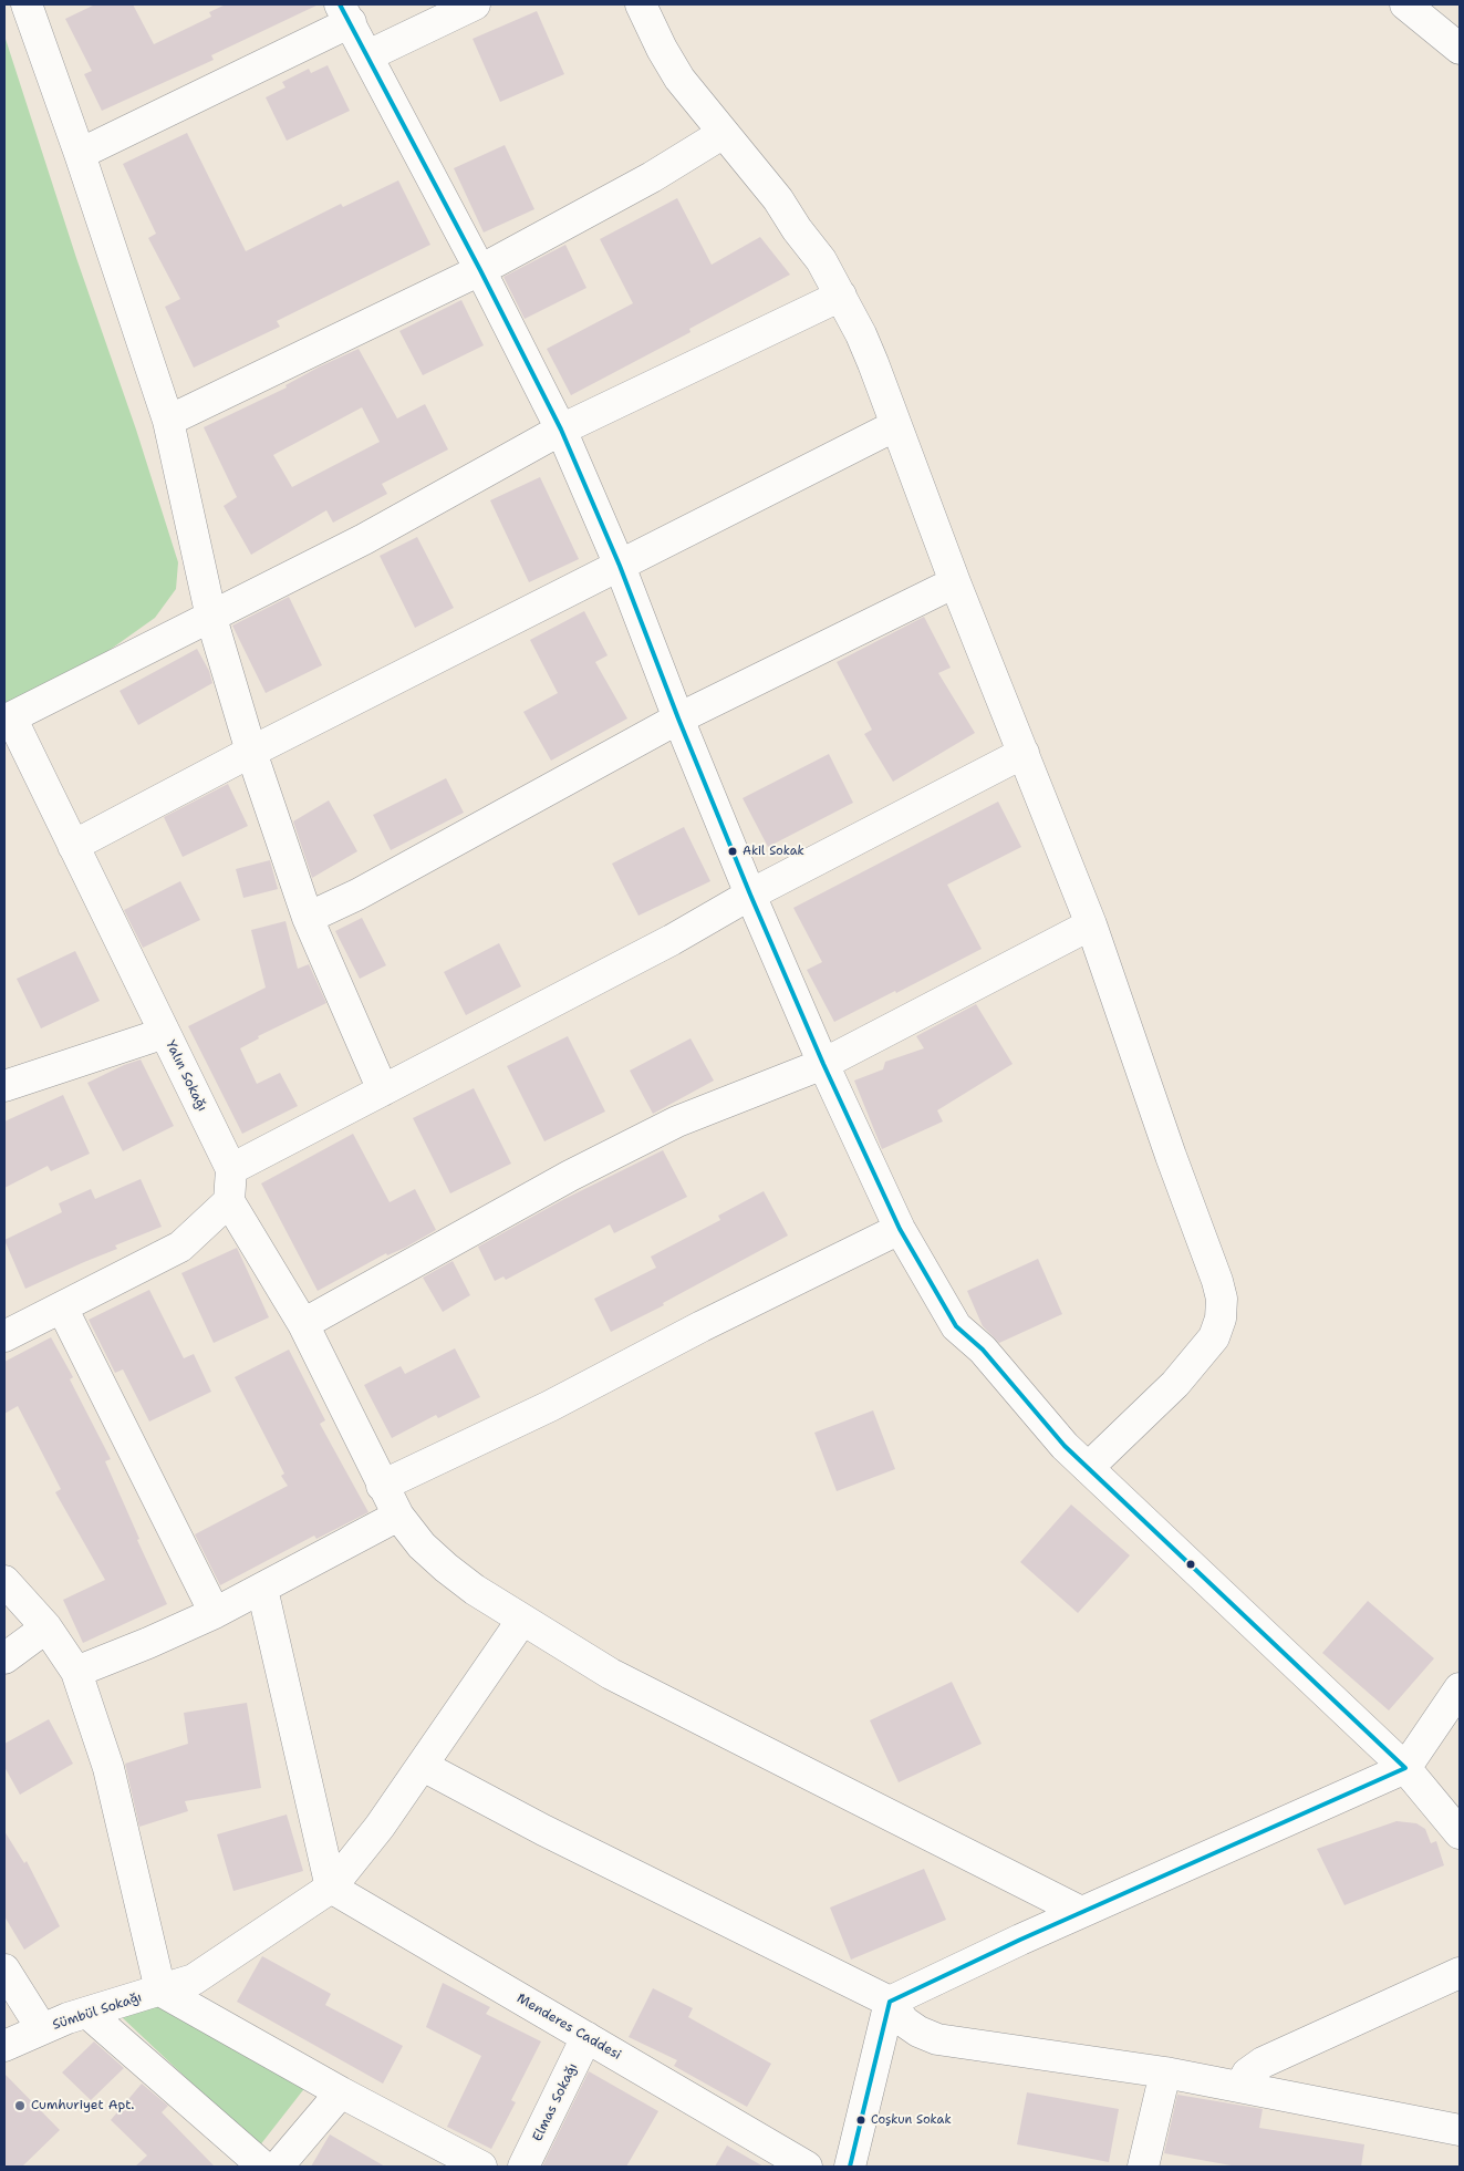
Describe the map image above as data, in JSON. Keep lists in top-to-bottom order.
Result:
{
  "streets": {
    "street": [
      "Yalın Sokağı",
      "Sümbül Sokağı",
      "Menderes Caddesi",
      "Elmas Sokağı"
    ]
  },
  "crossings": [
    ["Sümbül Sokağı", "Menderes Caddesi"],
    ["Menderes Caddesi", "Elmas Sokağı"]
  ],
  "places": ["Akil Sokak", "Cumhuriyet Apt.", "Coşkun Sokak"]
}
